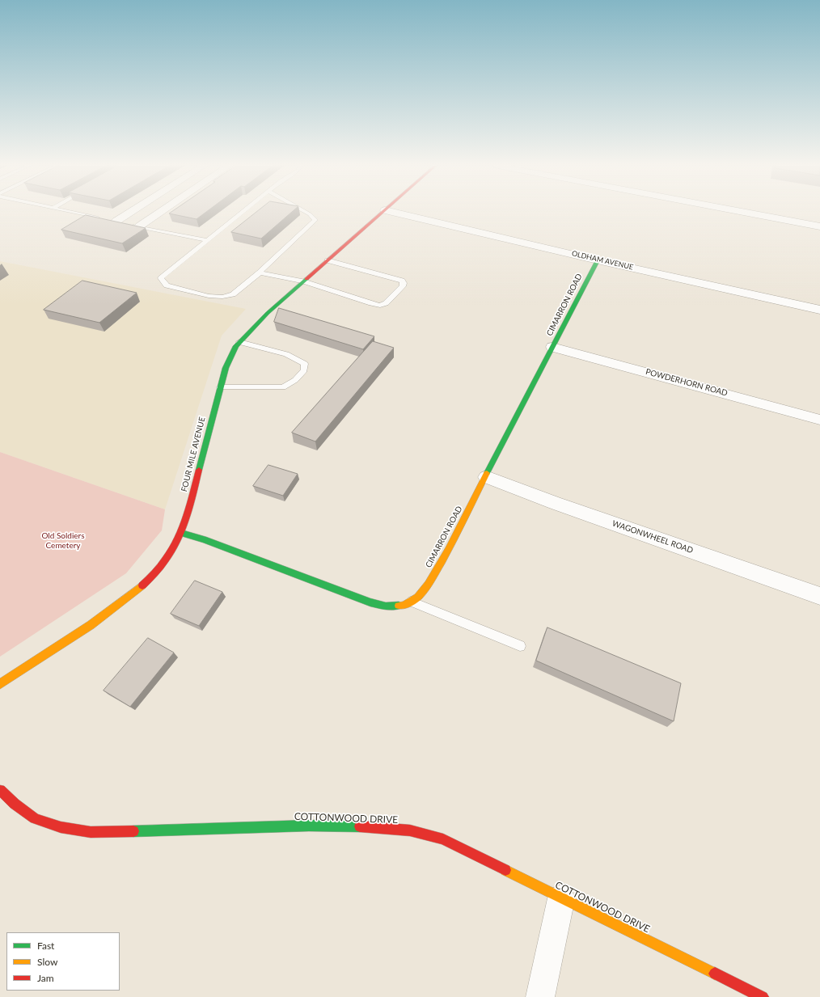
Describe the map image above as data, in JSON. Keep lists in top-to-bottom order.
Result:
{
  "streets": {
    "street": [
      "OLDHAM AVENUE",
      "CIMARRON ROAD",
      "POWDERHORN ROAD",
      "FOUR MILE AVENUE",
      "WAGONWHEEL ROAD",
      "COTTONWOOD DRIVE"
    ]
  },
  "crossings": [
    ["OLDHAM AVENUE", "CIMARRON ROAD"],
    ["CIMARRON ROAD", "POWDERHORN ROAD"],
    ["CIMARRON ROAD", "FOUR MILE AVENUE"],
    ["CIMARRON ROAD", "WAGONWHEEL ROAD"]
  ],
  "parks": ["Old Soldiers Cemetery"],
  "legend": ["Fast", "Slow", "Jam"]
}
